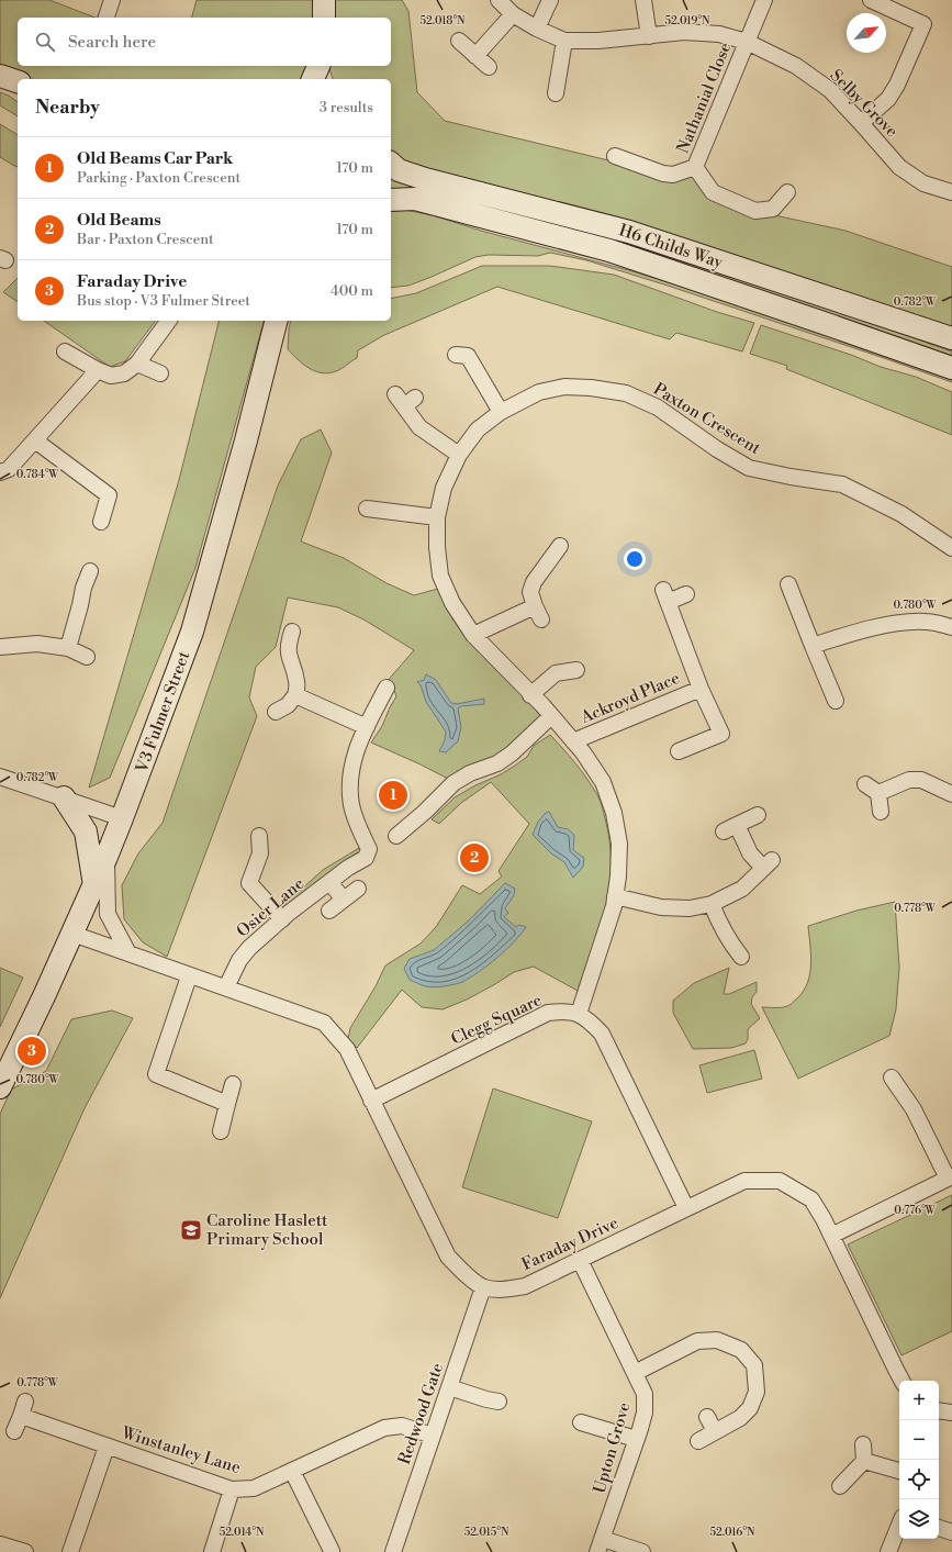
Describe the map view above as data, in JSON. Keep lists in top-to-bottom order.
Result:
{
  "streets": {
    "street": [
      "Nathanial Close",
      "Selby Grove",
      "H6 Childs Way",
      "Paxton Crescent",
      "Ackroyd Place",
      "V3 Fulmer Street",
      "Osier Lane",
      "Clegg Square",
      "Faraday Drive",
      "Redwood Gate",
      "Upton Grove",
      "Winstanley Lane"
    ]
  },
  "crossings": [
    ["Nathanial Close", "Selby Grove"],
    ["Paxton Crescent", "Ackroyd Place"],
    ["Paxton Crescent", "Clegg Square"],
    ["Faraday Drive", "Redwood Gate"],
    ["Faraday Drive", "Upton Grove"],
    ["Redwood Gate", "Winstanley Lane"]
  ],
  "places": {
    "school or university": ["Caroline Haslett Primary School"]
  },
  "north": "top right",
  "page": {
    "search": "Search here",
    "heading": ["Nearby", "3 results"],
    "list": [
      {
        "mark": "1",
        "name": "Old Beams Car Park",
        "note": "Parking · Paxton Crescent",
        "value": "170 m"
      },
      {
        "mark": "2",
        "name": "Old Beams",
        "note": "Bar · Paxton Crescent",
        "value": "170 m"
      },
      {
        "mark": "3",
        "name": "Faraday Drive",
        "note": "Bus stop · V3 Fulmer Street",
        "value": "400 m"
      }
    ],
    "pins": ["1", "2", "3"],
    "map_buttons": ["+", "−"]
  },
  "coordinates": [
    "52.018°N",
    "52.019°N",
    "0.782°W",
    "0.784°W",
    "0.780°W",
    "0.778°W",
    "0.776°W",
    "52.014°N",
    "52.015°N",
    "52.016°N"
  ]
}
